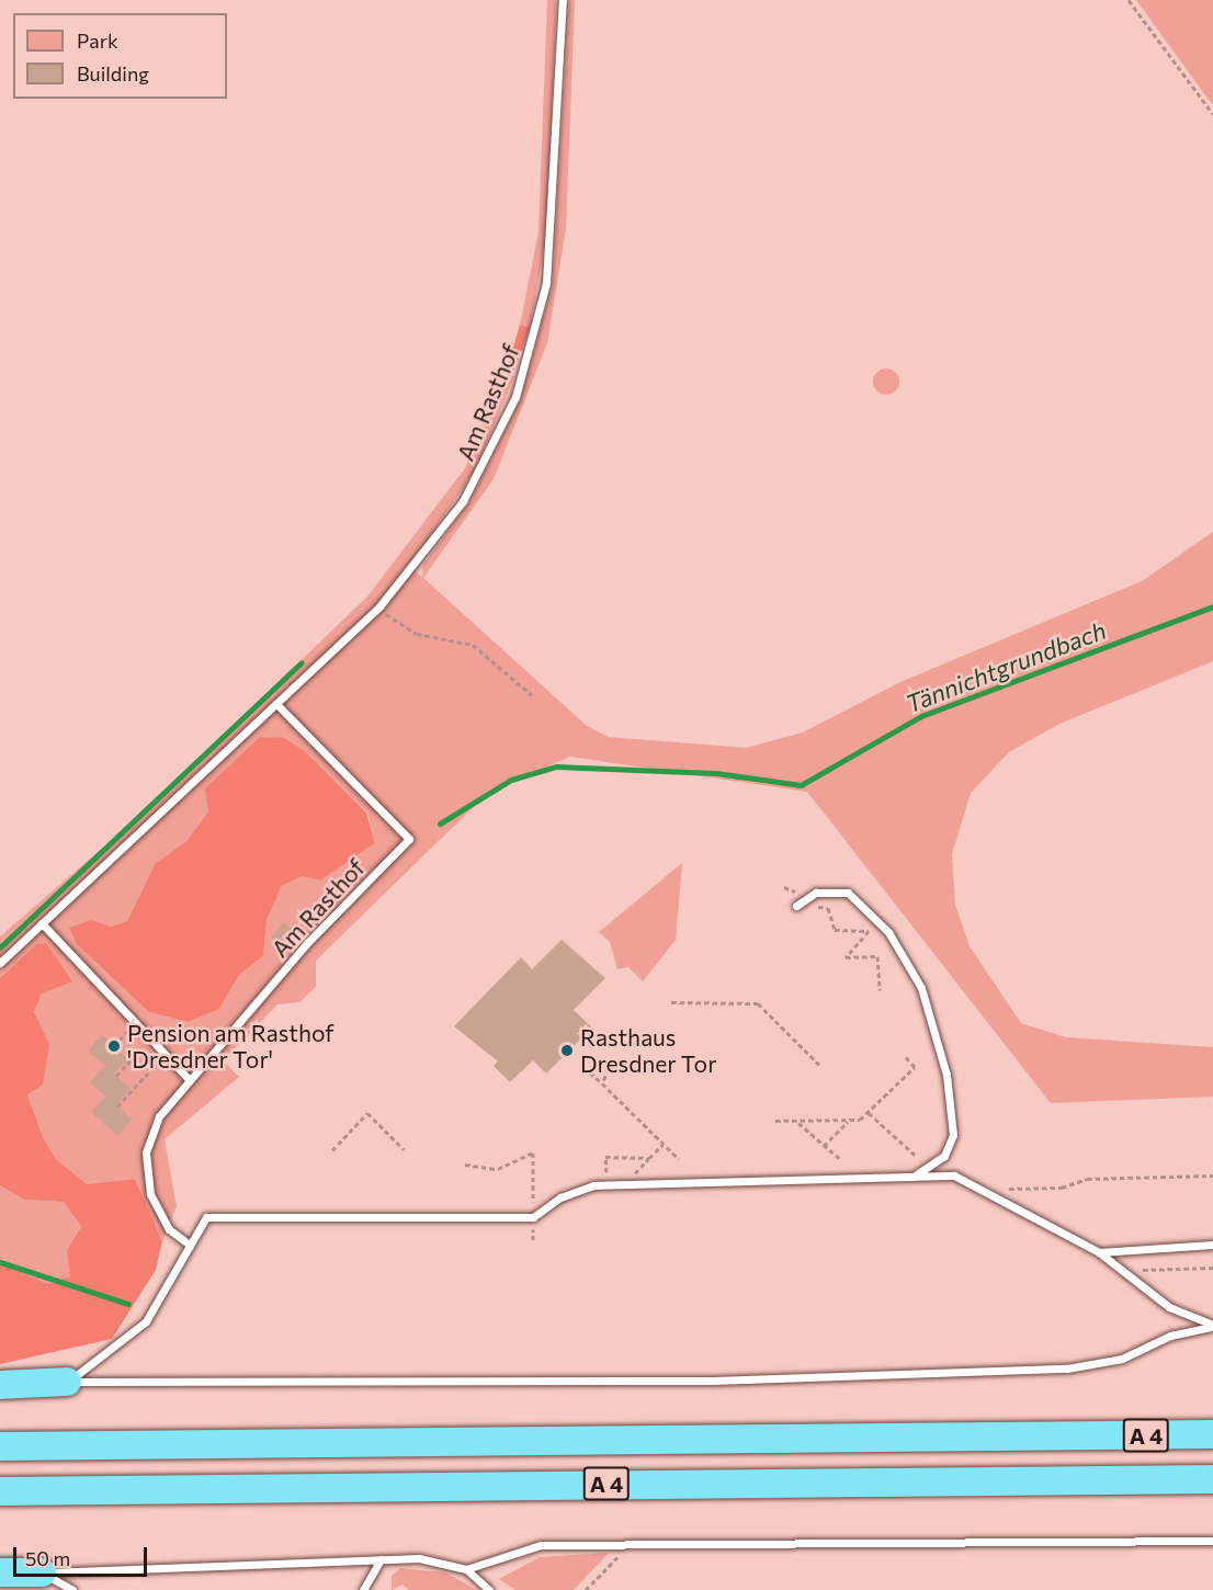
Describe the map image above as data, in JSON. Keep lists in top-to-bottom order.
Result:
{
  "streets": {
    "highway": ["A 4"],
    "lane": ["Am Rasthof"]
  },
  "water": ["Tännichtgrundbach"],
  "places": ["Pension am Rasthof 'Dresdner Tor'", "Rasthaus Dresdner Tor"],
  "legend": ["Park", "Building"],
  "scale_bar": "50 m"
}
